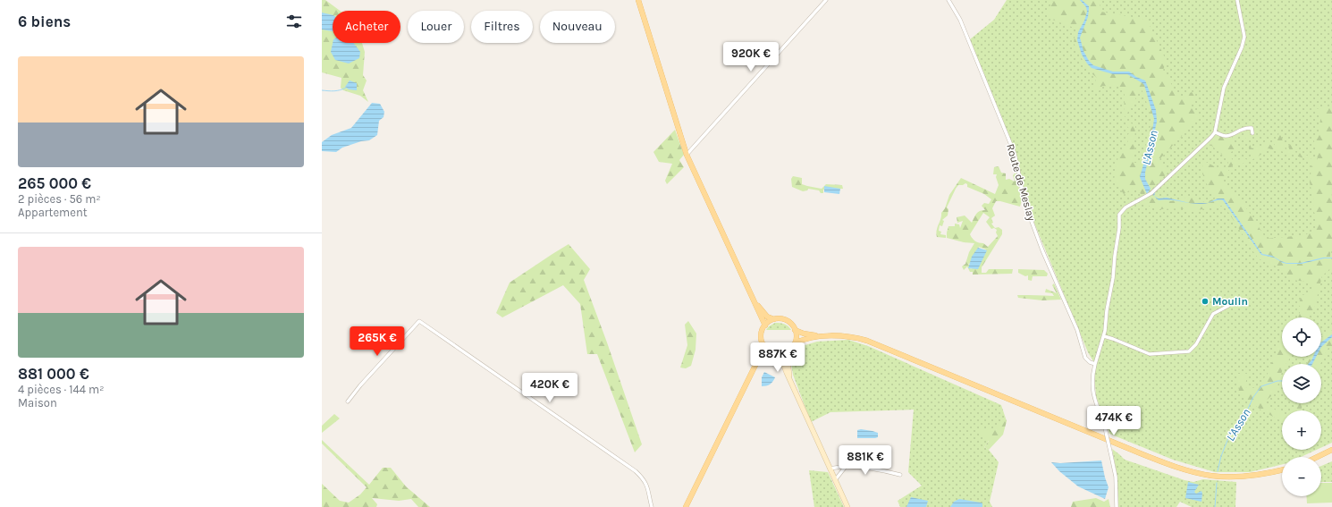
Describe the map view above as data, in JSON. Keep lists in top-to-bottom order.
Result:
{
  "streets": {
    "street": ["Route de Meslay"]
  },
  "water": ["L'Asson"],
  "places": ["Moulin"],
  "page": {
    "heading": "6 biens",
    "chip": [
      "Acheter",
      "Louer",
      "Filtres",
      "Nouveau"
    ],
    "price": [
      "920K €",
      "265K €",
      "887K €",
      "420K €",
      "474K €",
      "881K €"
    ],
    "list": [
      {
        "name": "265 000 €",
        "note": "2 pièces · 56 m² · Appartement"
      },
      {
        "name": "881 000 €",
        "note": "4 pièces · 144 m² · Maison"
      }
    ],
    "map_buttons": ["+", "−"]
  }
}
